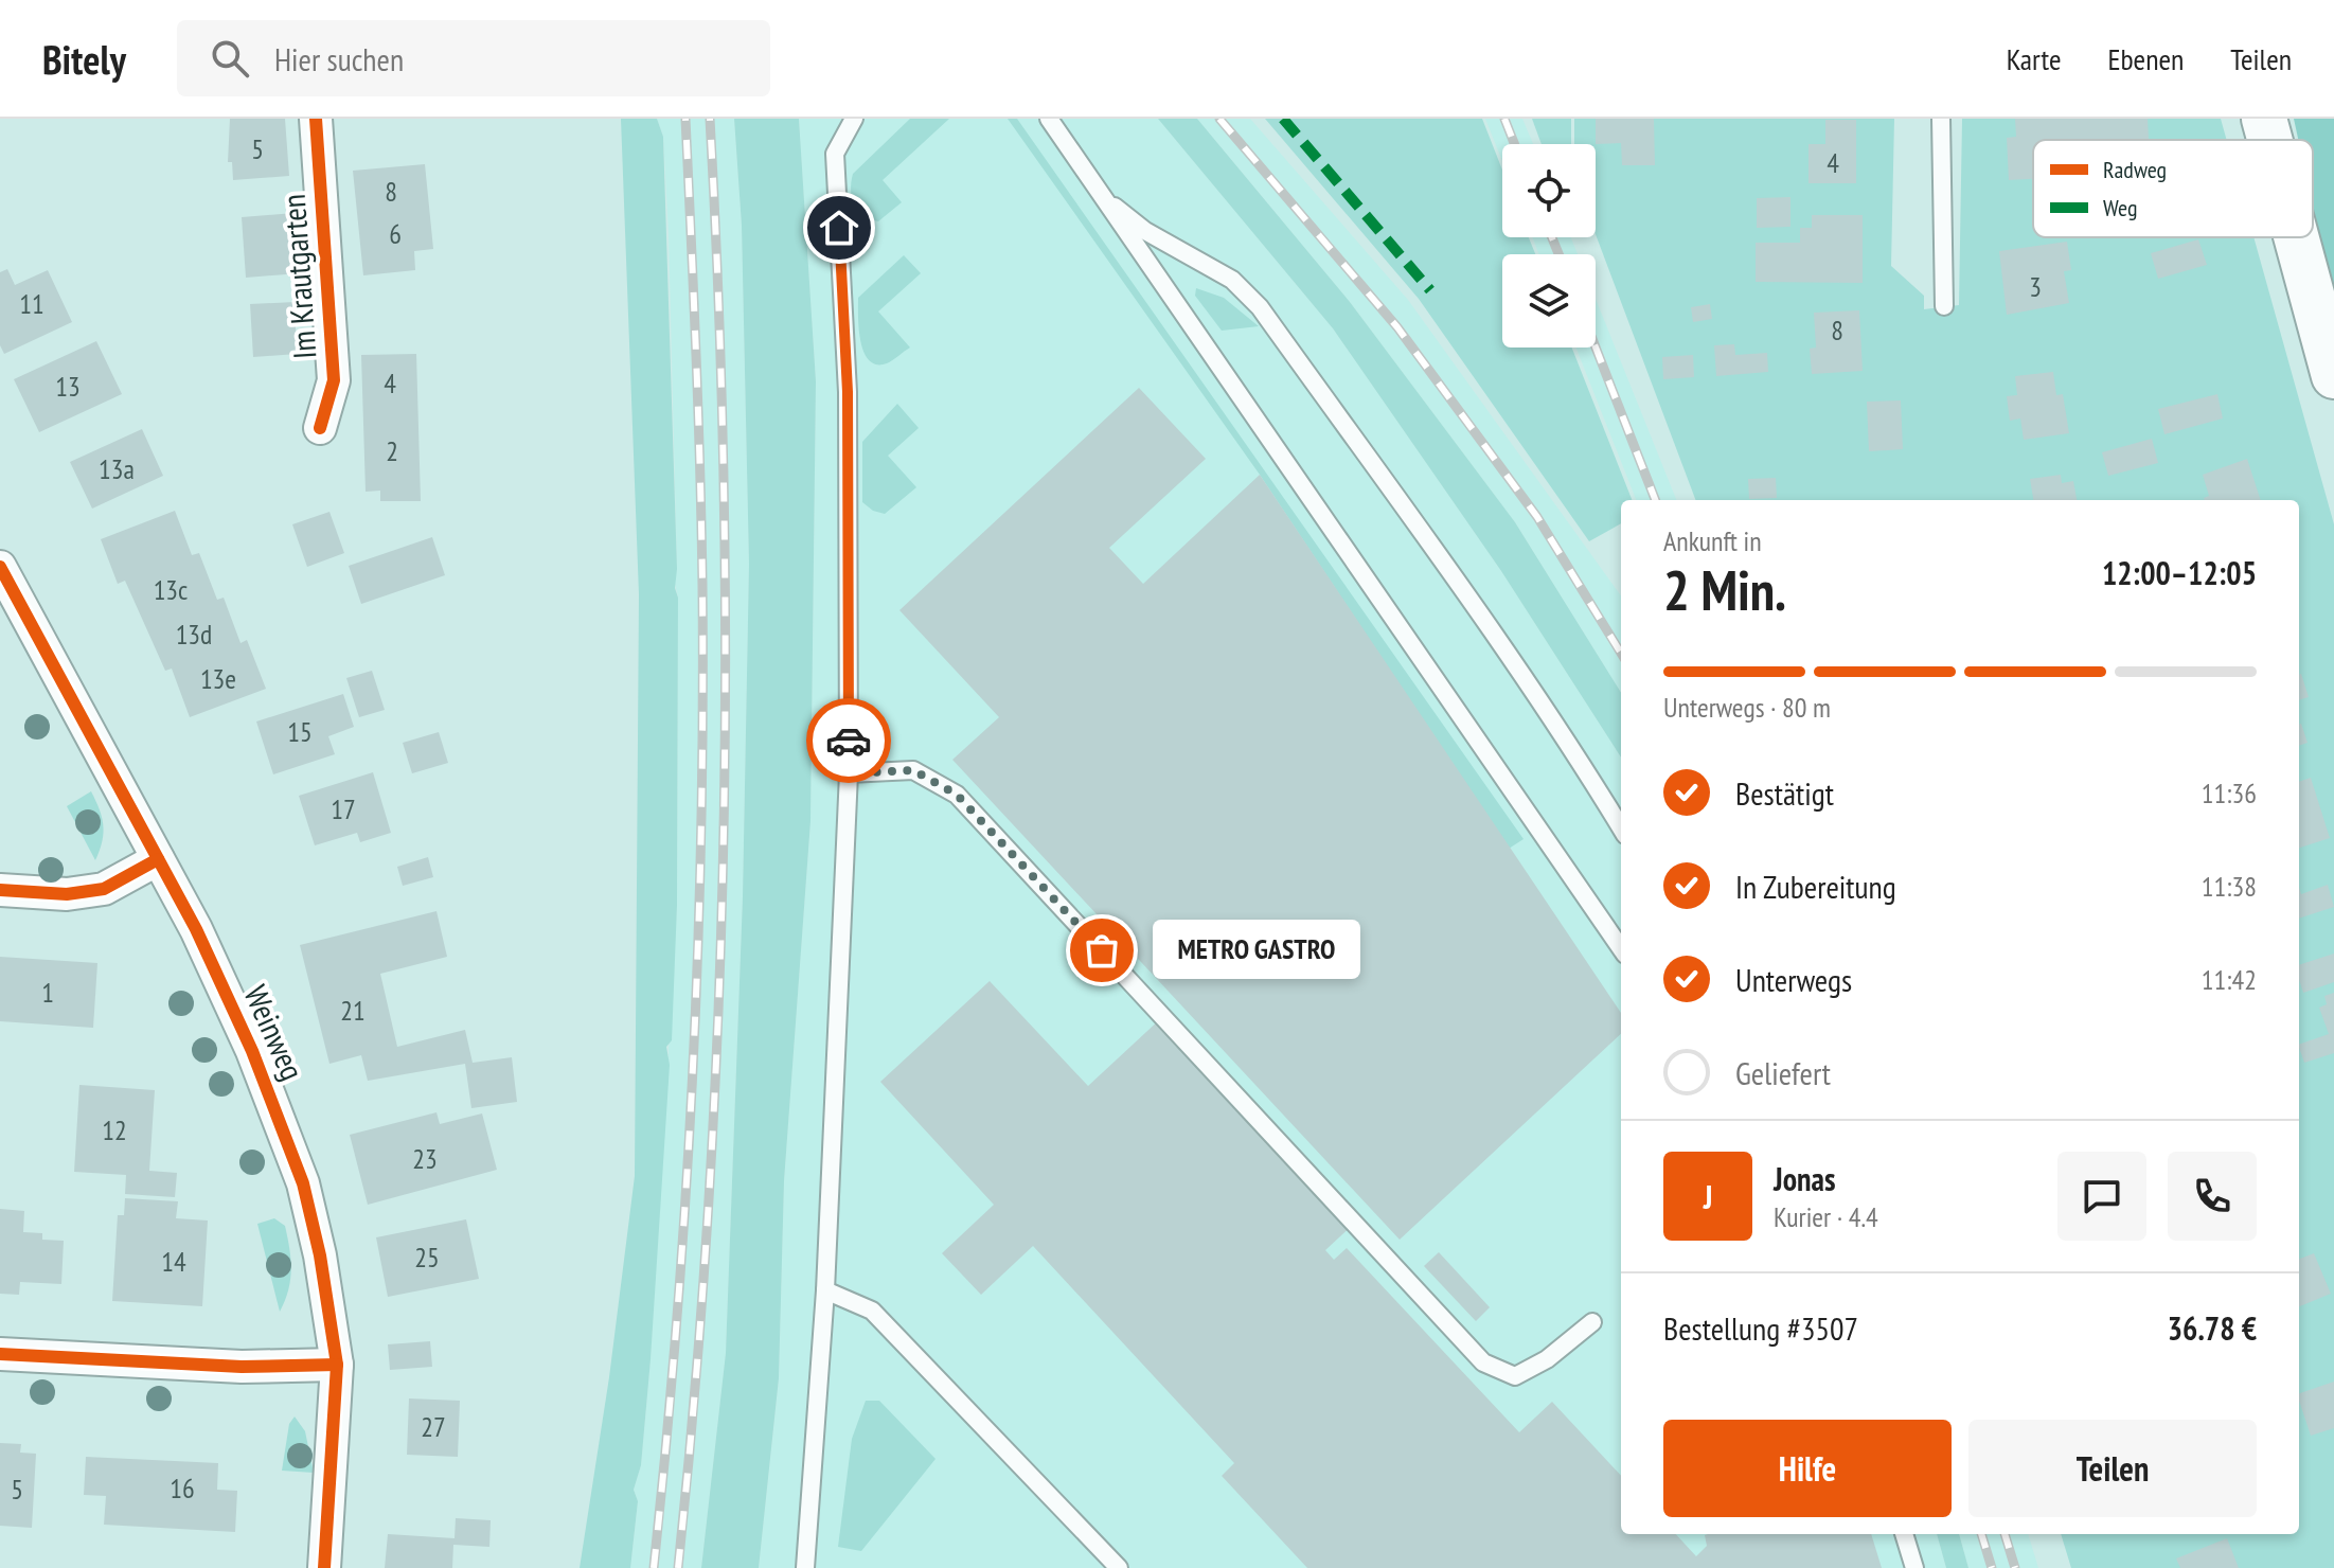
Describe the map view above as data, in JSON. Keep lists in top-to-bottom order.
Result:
{
  "streets": {
    "street": ["Im Krautgarten", "Weinweg"]
  },
  "places": ["METRO GASTRO"],
  "house_numbers": [
    "5",
    "4",
    "8",
    "6",
    "3",
    "11",
    "8",
    "4",
    "13",
    "2",
    "13a",
    "13c",
    "13d",
    "13e",
    "15",
    "17",
    "1",
    "21",
    "12",
    "23",
    "25",
    "14",
    "27",
    "16",
    "5"
  ],
  "legend": ["Radweg", "Weg"],
  "page": {
    "header": "Bitely",
    "search": "Hier suchen",
    "nav": ["Karte", "Ebenen", "Teilen"],
    "heading": ["2 Min.", "Ankunft in", "12:00–12:05"],
    "panel": [
      "Jonas",
      "Kurier · 4.4",
      "Bestellung #3507",
      "36.78 €"
    ],
    "bar": "Unterwegs · 80 m",
    "list": [
      ["Bestätigt", "11:36"],
      ["In Zubereitung", "11:38"],
      ["Unterwegs", "11:42"],
      "Geliefert"
    ],
    "bubble": "METRO GASTRO",
    "round": "J",
    "buttons": ["Hilfe", "Teilen"]
  }
}
